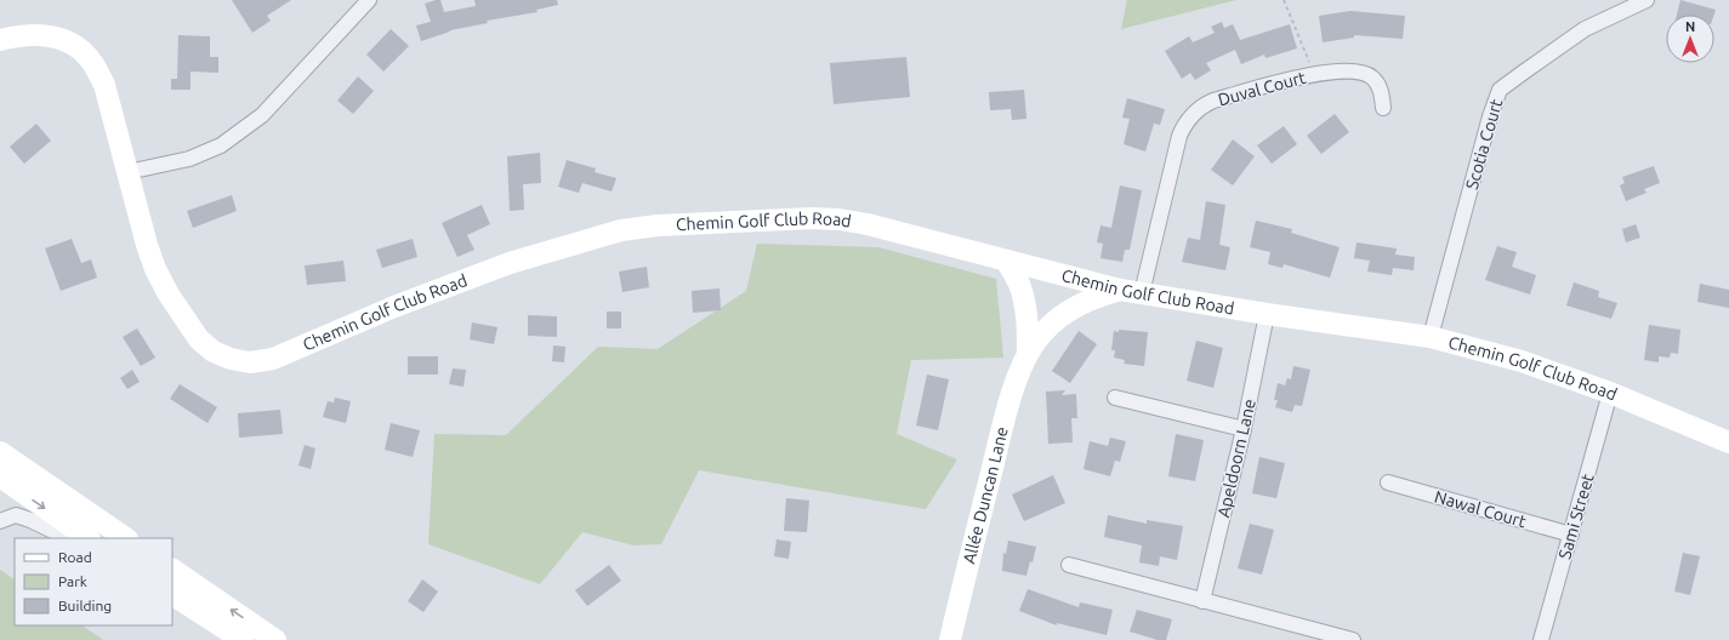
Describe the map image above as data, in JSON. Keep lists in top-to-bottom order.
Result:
{
  "streets": {
    "street": [
      "Duval Court",
      "Scotia Court",
      "Chemin Golf Club Road",
      "Apeldoorn Lane",
      "Allée Duncan Lane",
      "Nawal Court",
      "Sami Street"
    ]
  },
  "crossings": [
    ["Duval Court", "Chemin Golf Club Road"],
    ["Scotia Court", "Chemin Golf Club Road"],
    ["Chemin Golf Club Road", "Apeldoorn Lane"],
    ["Chemin Golf Club Road", "Sami Street"],
    ["Nawal Court", "Sami Street"]
  ],
  "legend": ["Road", "Park", "Building"],
  "north": "top"
}
